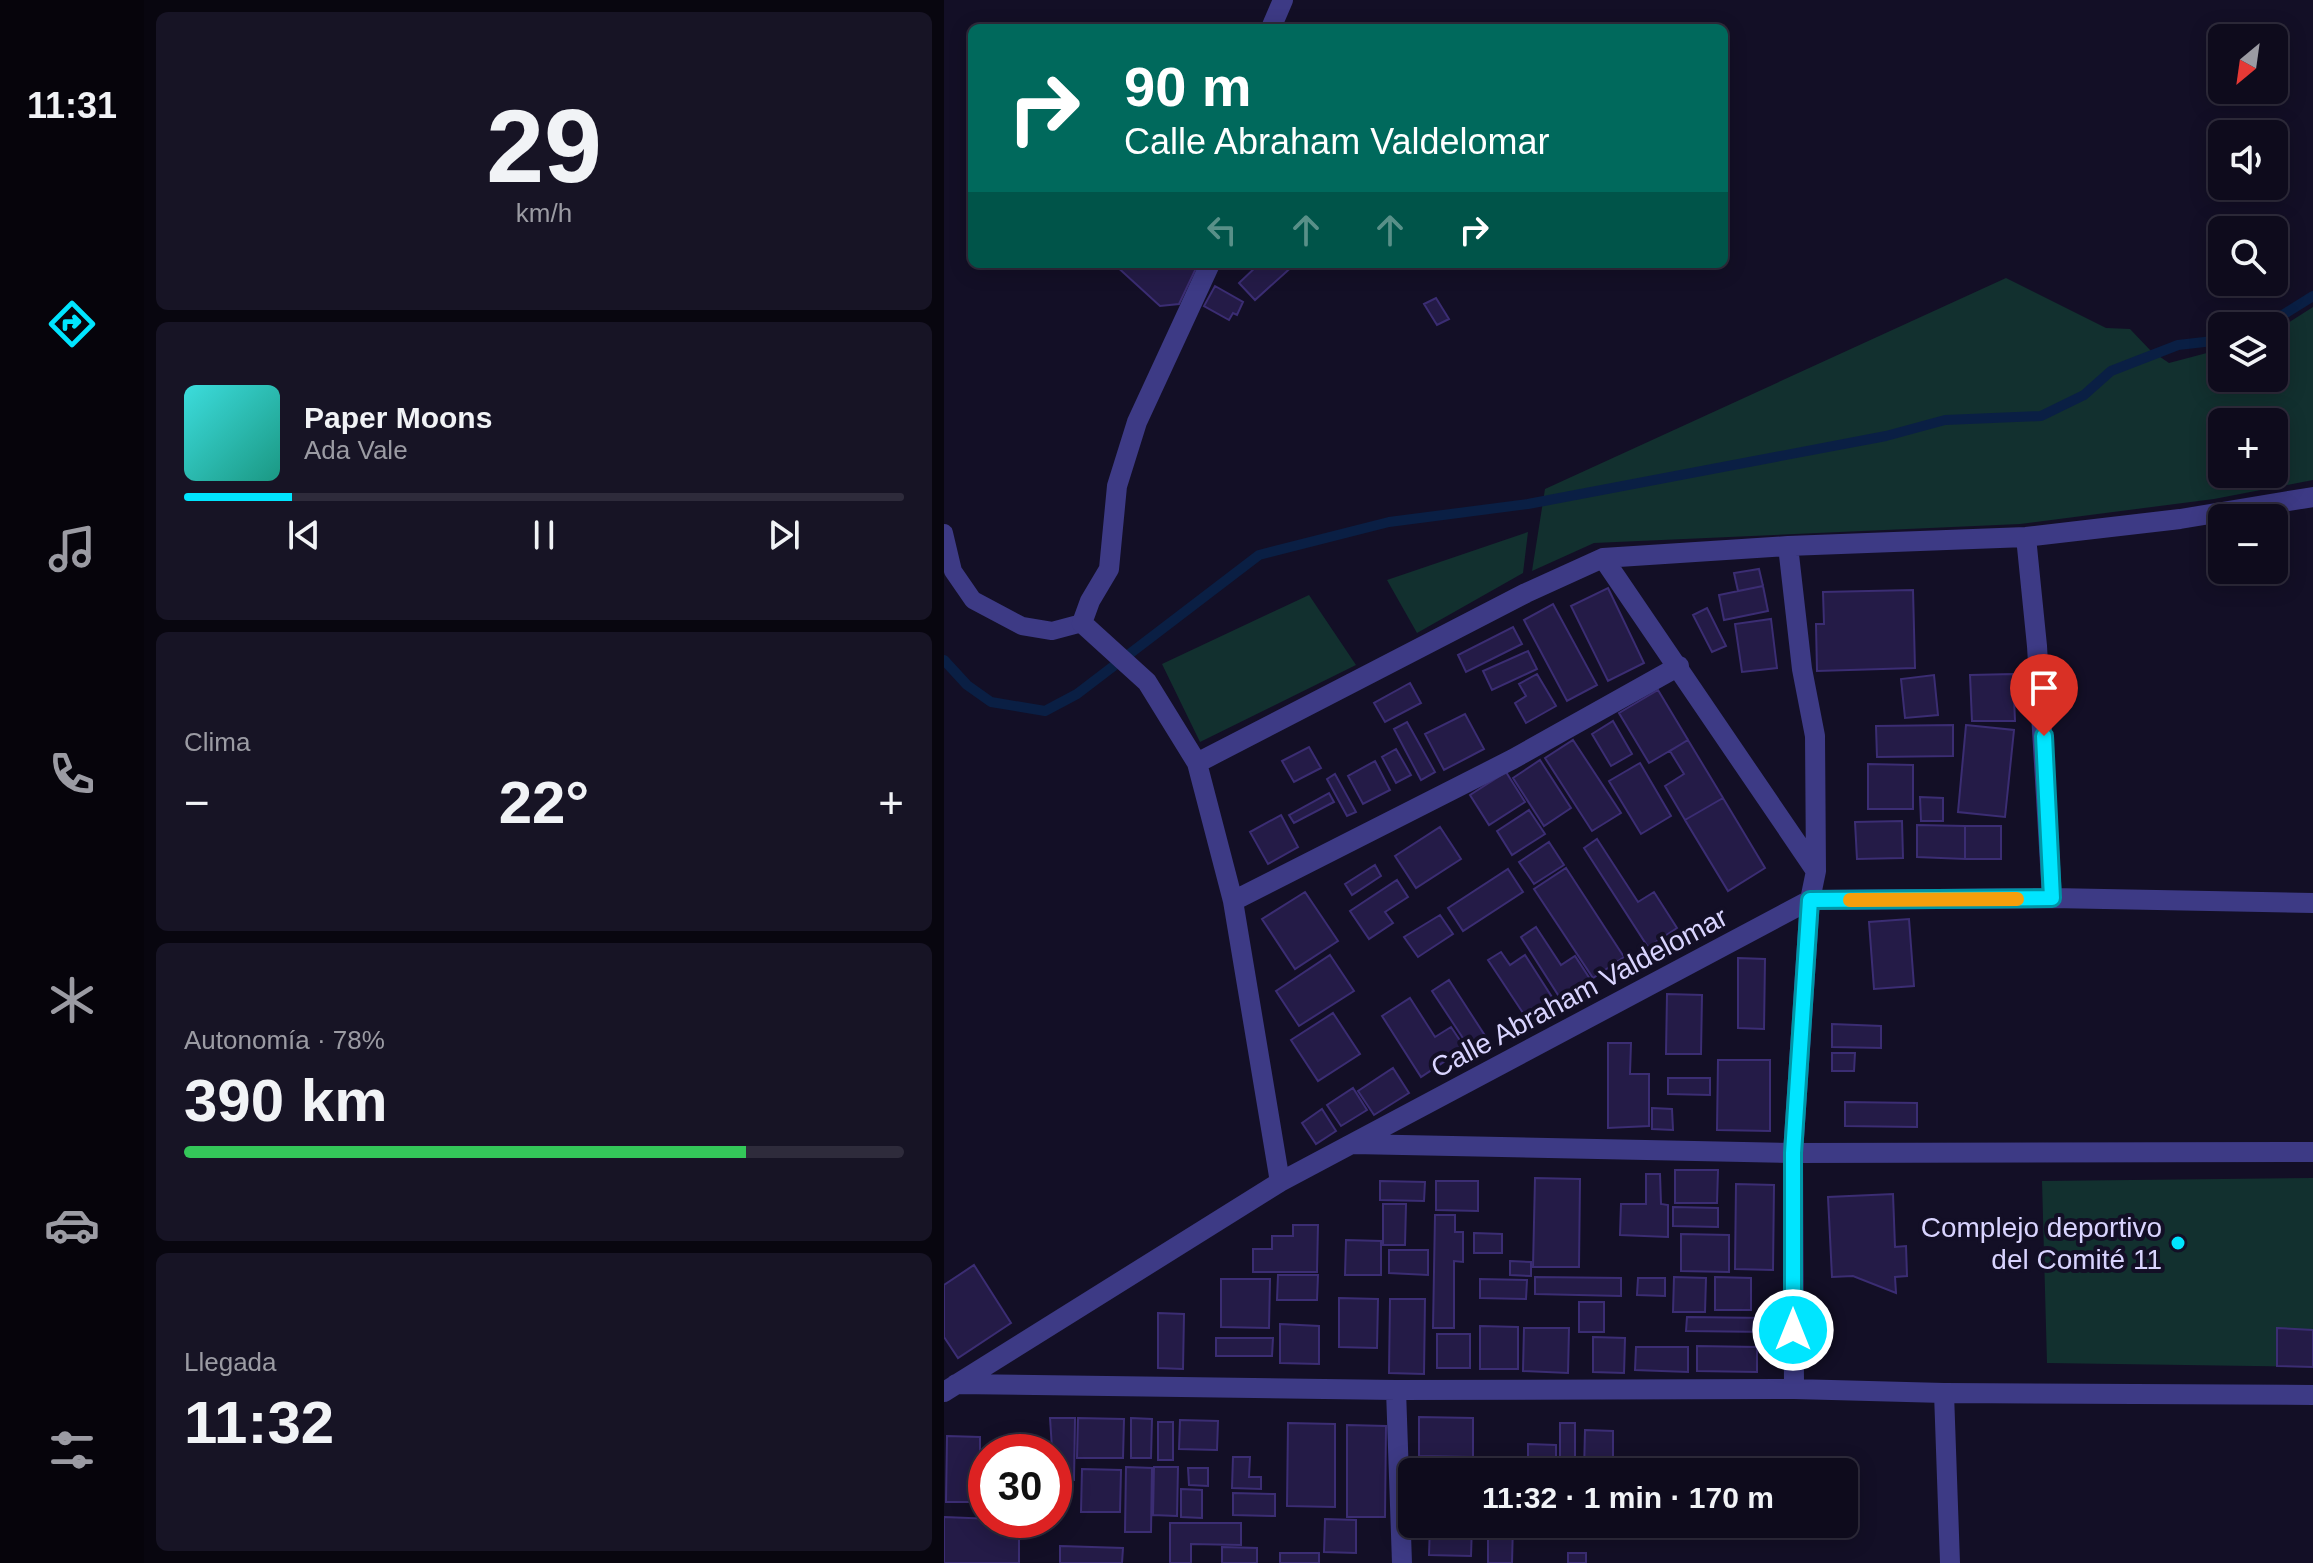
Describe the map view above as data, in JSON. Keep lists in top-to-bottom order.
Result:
{
  "streets": {
    "street": ["Calle Abraham Valdelomar"]
  },
  "places": ["Complejo deportivo del Comité 11"],
  "north": "bottom left",
  "page": {
    "tabs": "11:31",
    "tile": [
      ["29", "km/h"],
      "Clima",
      ["Autonomía · 78%", "390 km"],
      ["Llegada", "11:32"]
    ],
    "map_buttons": ["+", "−"],
    "turn": ["90 m", "Calle Abraham Valdelomar"],
    "song": ["Paper Moons", "Ada Vale"],
    "heat": ["−", "22°", "+"],
    "limit": "30",
    "trip": "11:32 · 1 min · 170 m"
  }
}
